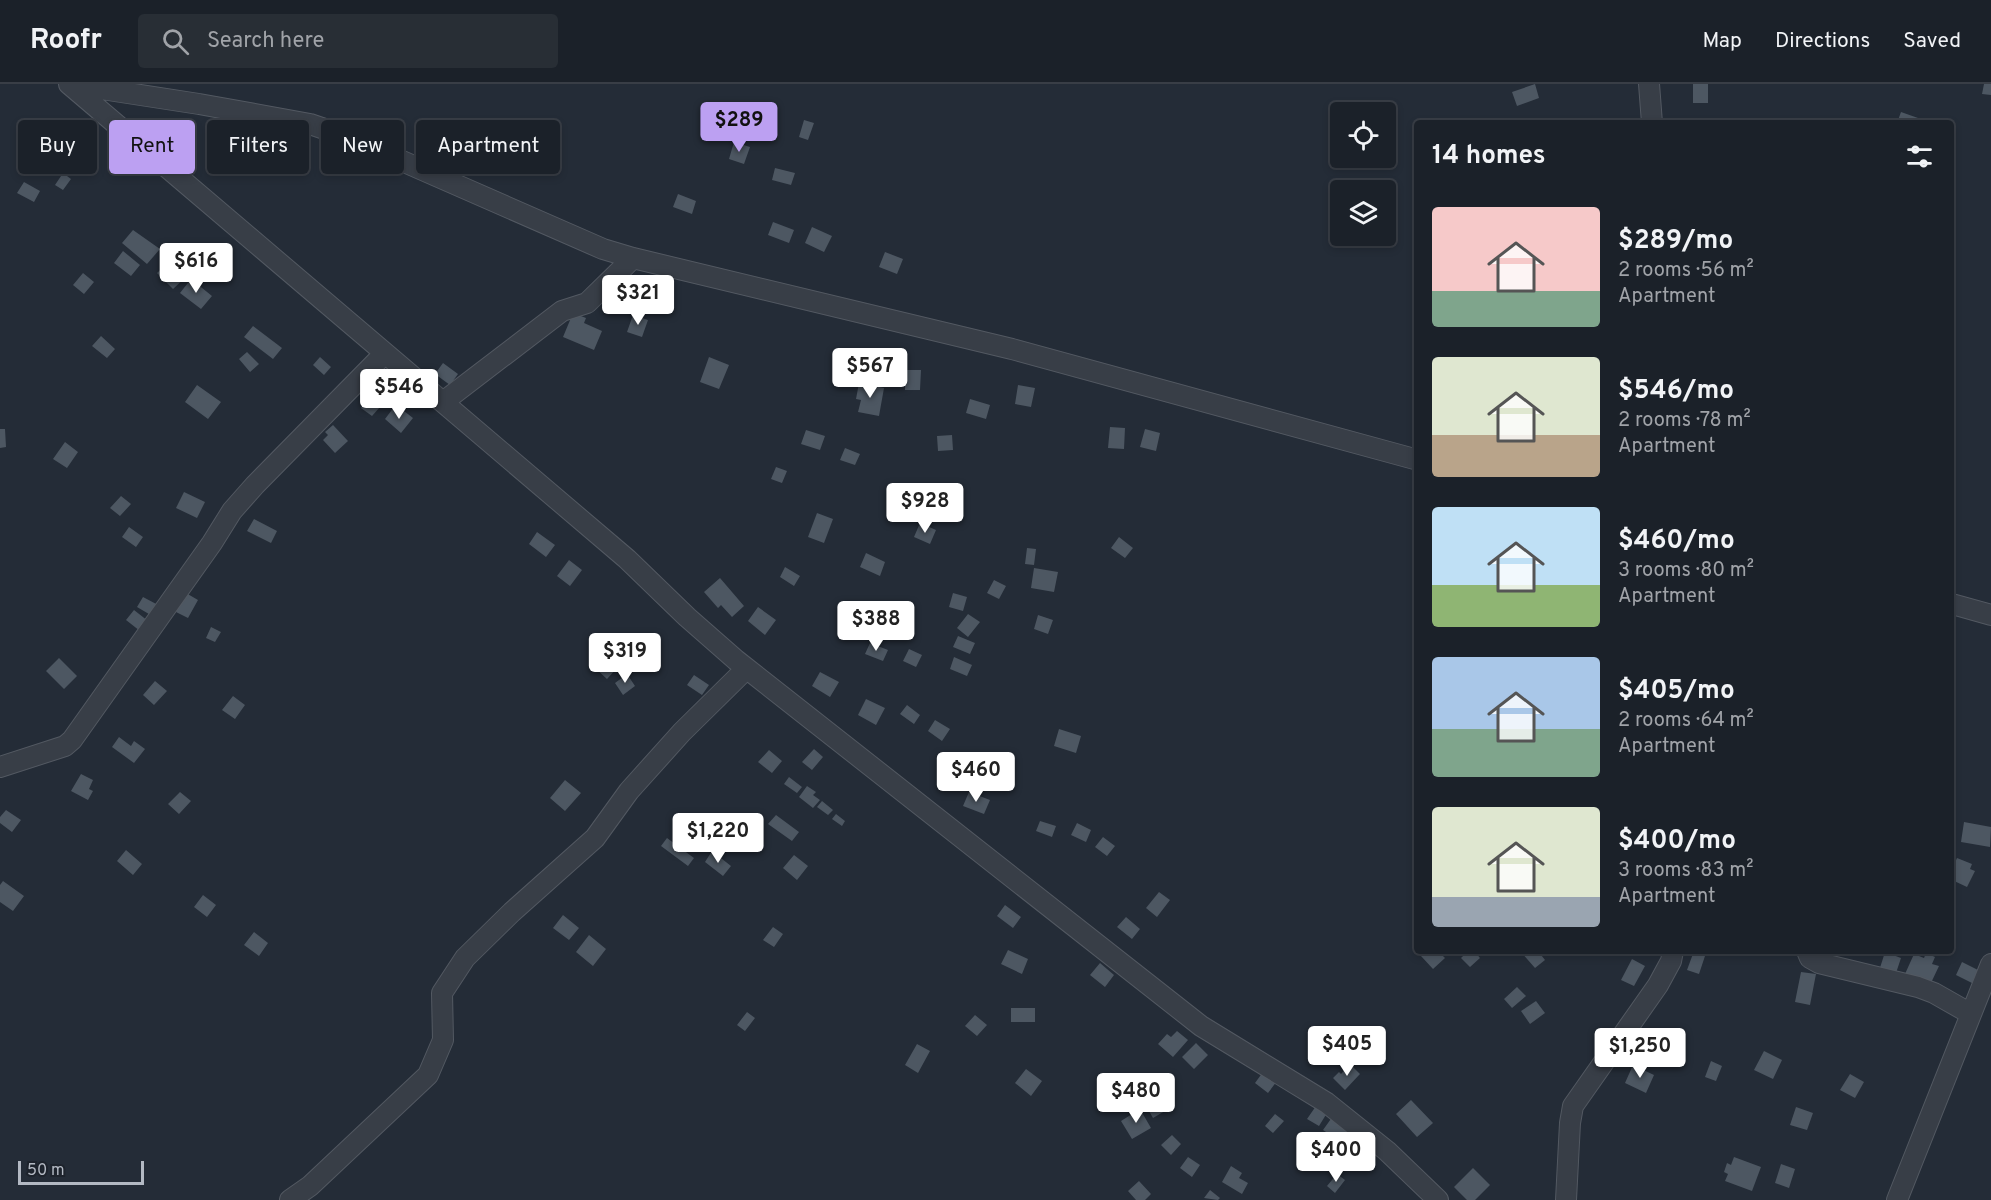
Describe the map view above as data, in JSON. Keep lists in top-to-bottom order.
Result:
{
  "scale_bar": "50 m",
  "page": {
    "header": "Roofr",
    "search": "Search here",
    "nav": ["Map", "Directions", "Saved"],
    "price": [
      "$289",
      "$616",
      "$321",
      "$567",
      "$546",
      "$928",
      "$388",
      "$319",
      "$460",
      "$1,220",
      "$405",
      "$1,250",
      "$480",
      "$400"
    ],
    "chip": [
      "Buy",
      "Rent",
      "Filters",
      "New",
      "Apartment"
    ],
    "heading": "14 homes",
    "list": [
      {
        "name": "$289/mo",
        "note": "2 rooms · 56 m² · Apartment"
      },
      {
        "name": "$546/mo",
        "note": "2 rooms · 78 m² · Apartment"
      },
      {
        "name": "$460/mo",
        "note": "3 rooms · 80 m² · Apartment"
      },
      {
        "name": "$405/mo",
        "note": "2 rooms · 64 m² · Apartment"
      },
      {
        "name": "$400/mo",
        "note": "3 rooms · 83 m² · Apartment"
      }
    ],
    "scale": "50 m"
  }
}
